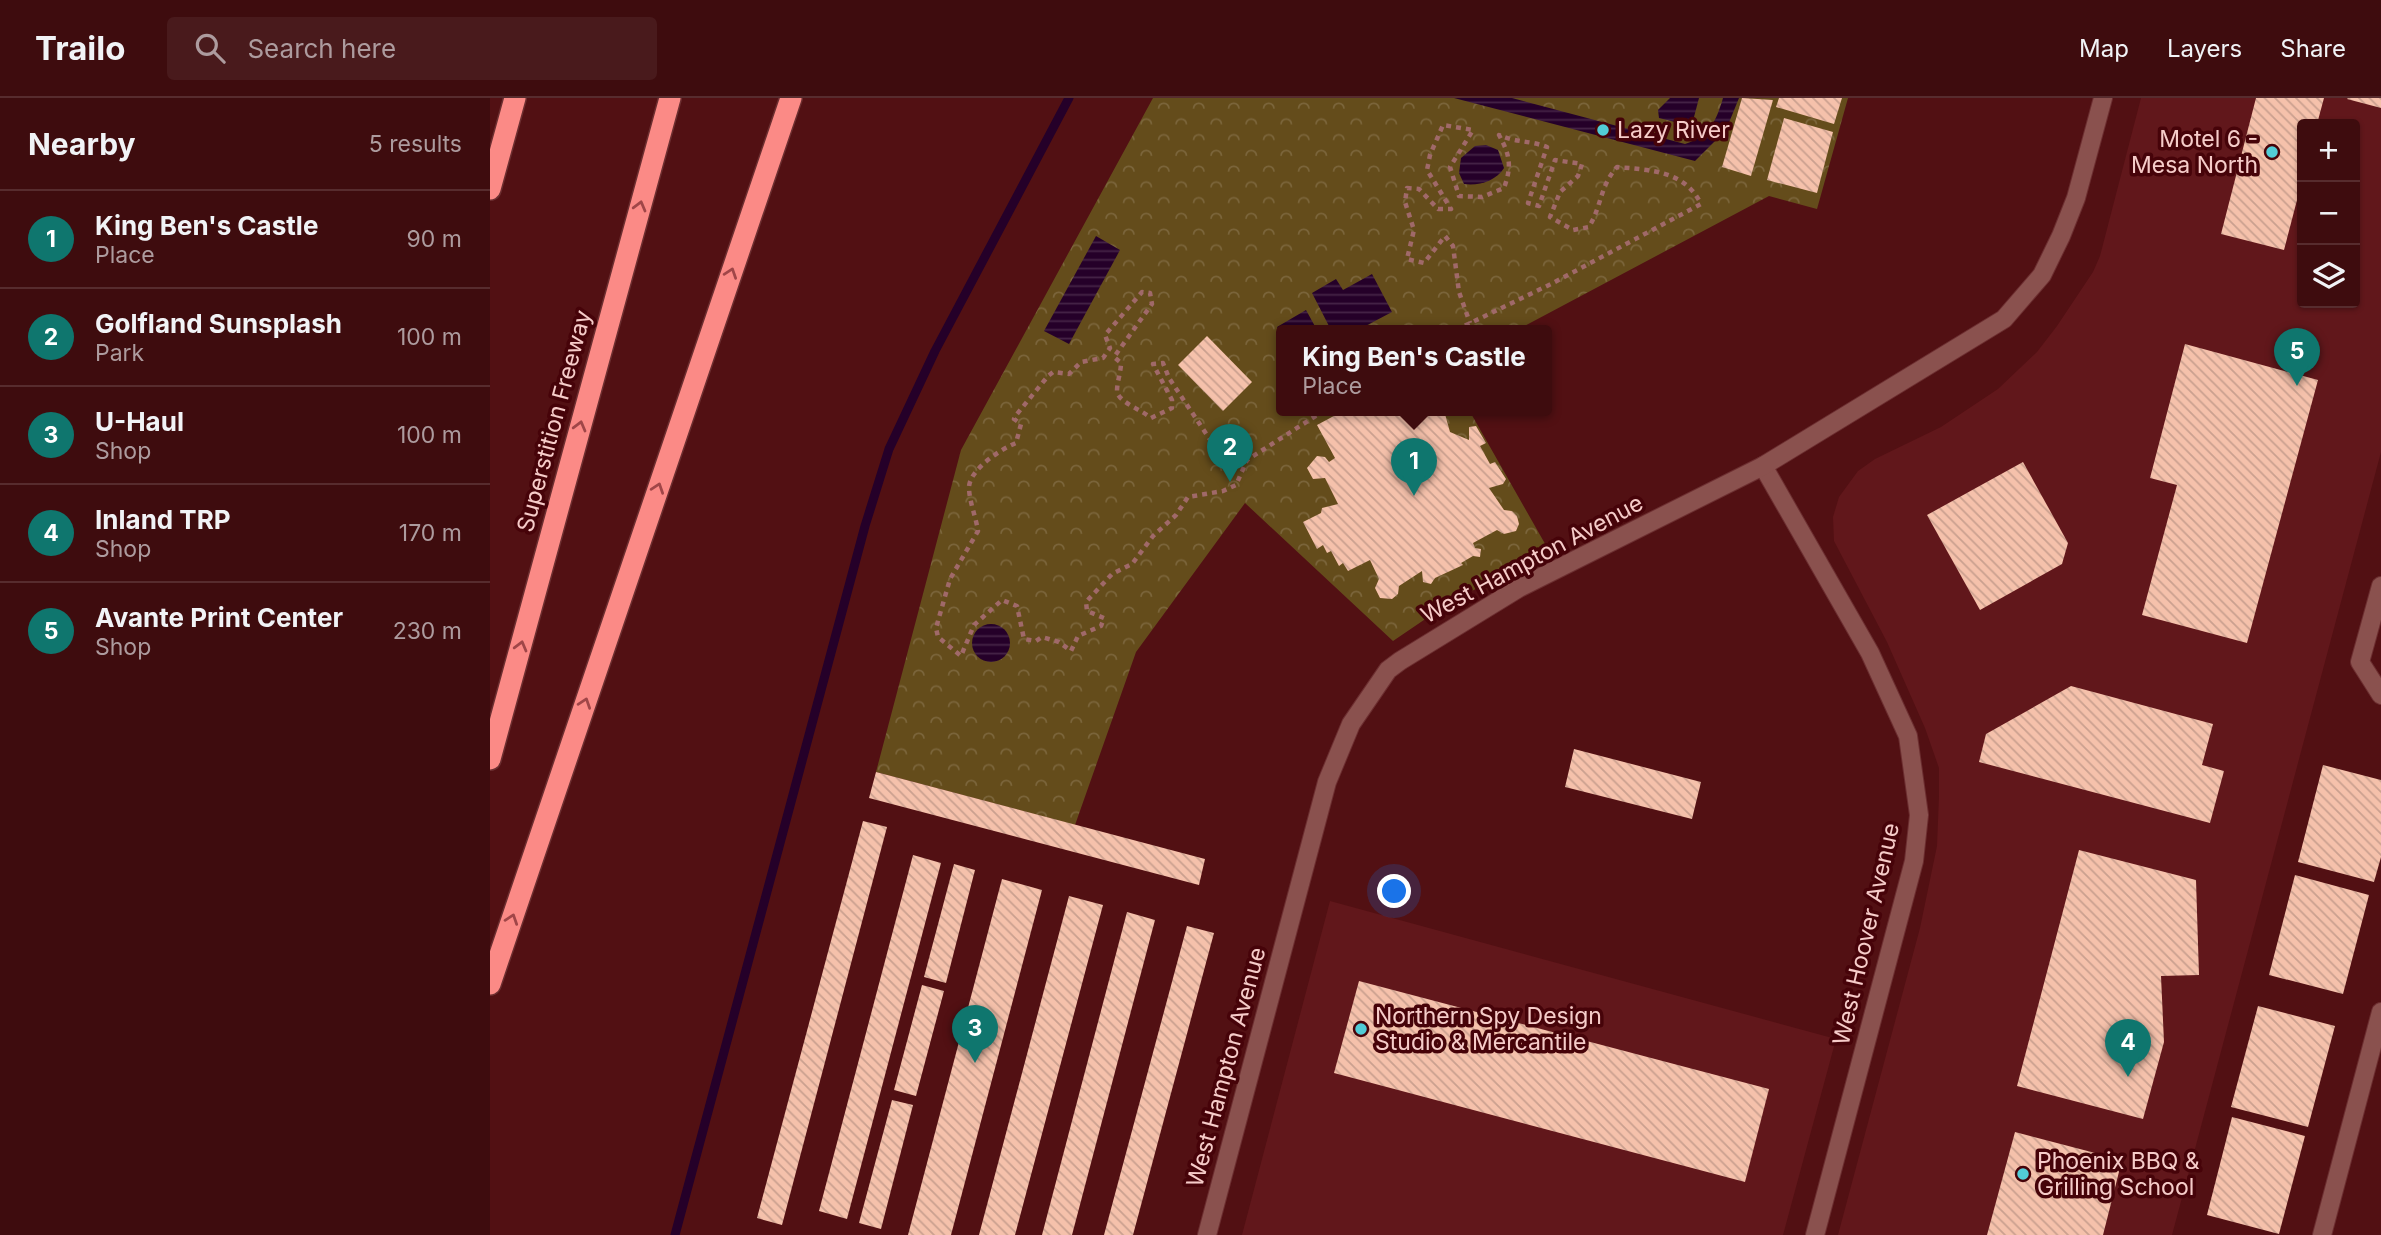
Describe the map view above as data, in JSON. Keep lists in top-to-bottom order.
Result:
{
  "streets": {
    "highway": ["Superstition Freeway"],
    "street": ["West Hampton Avenue", "West Hoover Avenue"]
  },
  "crossings": [
    ["West Hampton Avenue", "West Hoover Avenue"]
  ],
  "places": [
    "Lazy River",
    "Motel 6 - Mesa North",
    "Northern Spy Design Studio & Mercantile",
    "Phoenix BBQ & Grilling School"
  ],
  "page": {
    "header": "Trailo",
    "search": "Search here",
    "nav": ["Map", "Layers", "Share"],
    "heading": ["Nearby", "5 results"],
    "map_buttons": ["+", "−"],
    "list": [
      {
        "mark": "1",
        "name": "King Ben's Castle",
        "note": "Place",
        "value": "90 m"
      },
      {
        "mark": "2",
        "name": "Golfland Sunsplash",
        "note": "Park",
        "value": "100 m"
      },
      {
        "mark": "3",
        "name": "U-Haul",
        "note": "Shop",
        "value": "100 m"
      },
      {
        "mark": "4",
        "name": "Inland TRP",
        "note": "Shop",
        "value": "170 m"
      },
      {
        "mark": "5",
        "name": "Avante Print Center",
        "note": "Shop",
        "value": "230 m"
      }
    ],
    "popup": ["King Ben's Castle", "Place"],
    "pins": [
      "5",
      "2",
      "1",
      "3",
      "4"
    ]
  }
}
